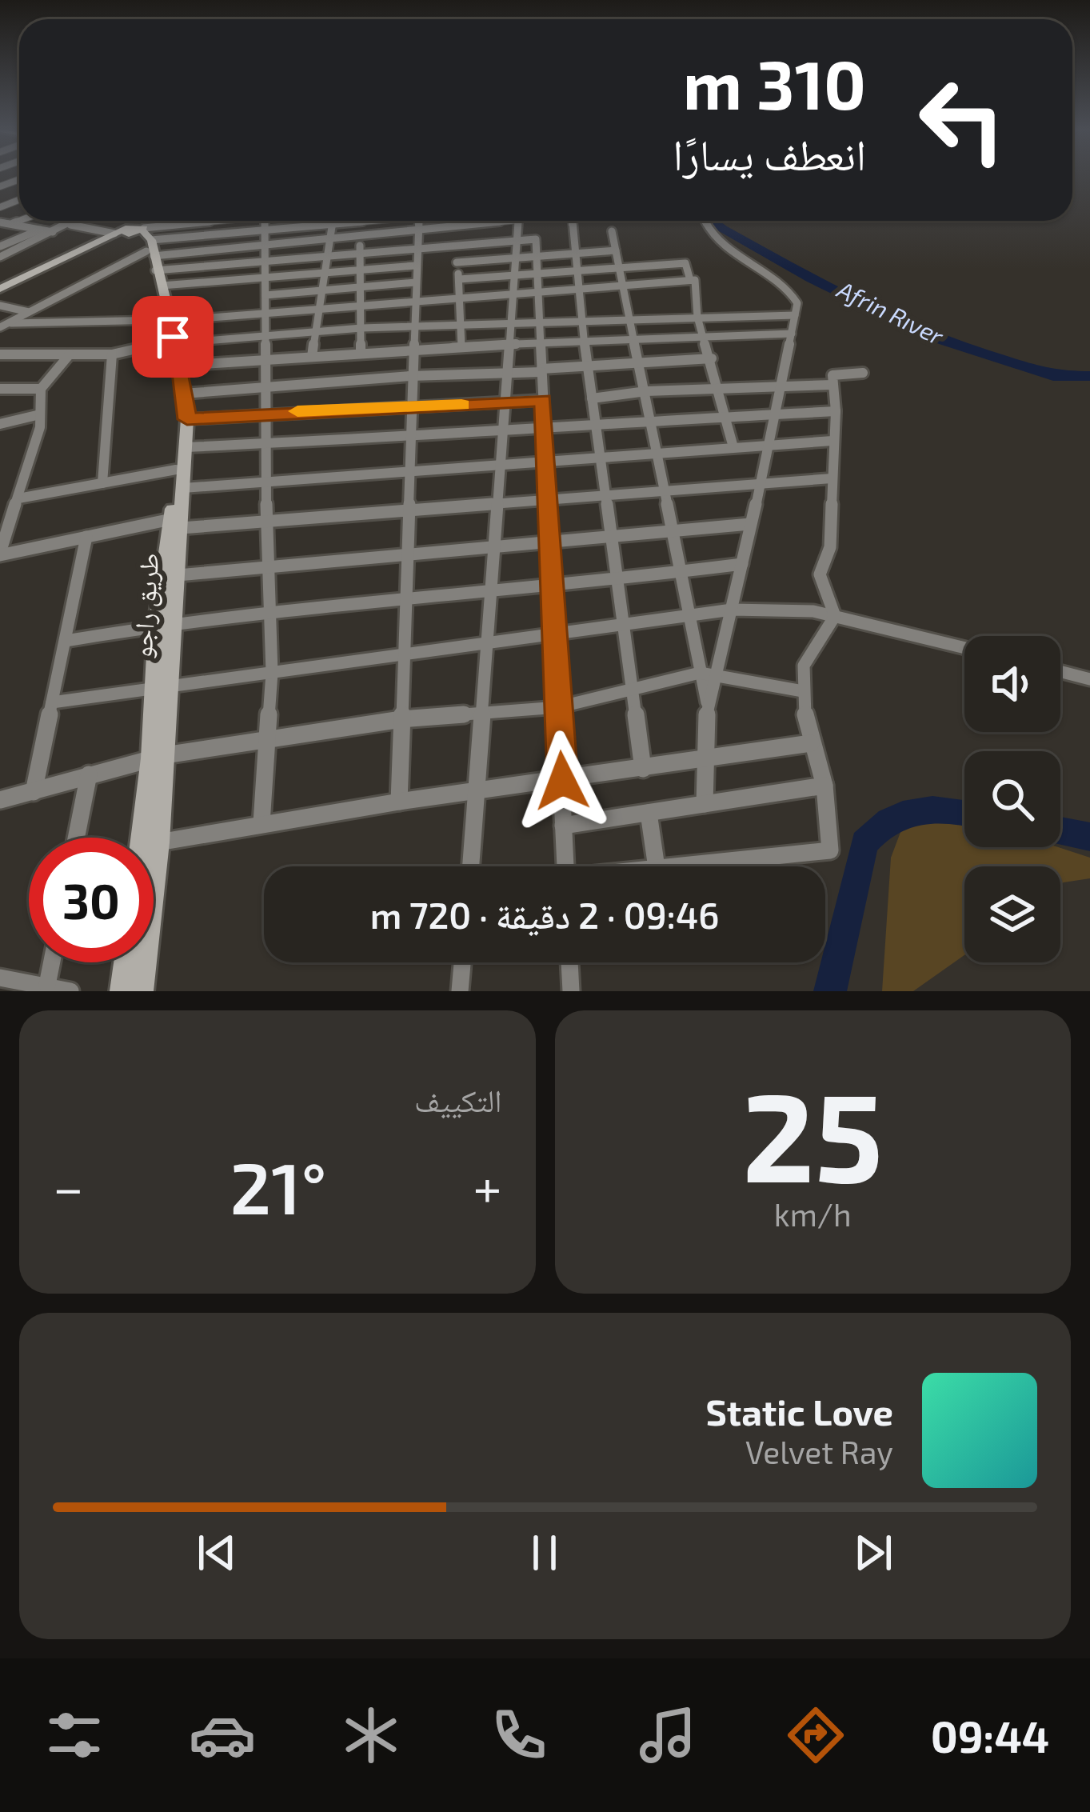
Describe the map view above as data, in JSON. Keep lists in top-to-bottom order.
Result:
{
  "streets": {
    "main road": ["طريق راجو"]
  },
  "water": ["Afrin Rıver"],
  "page": {
    "turn": ["310 m", "انعطف يسارًا"],
    "limit": "30",
    "trip": "09:46 · 2 دقيقة · 720 m",
    "tile": [
      ["25", "km/h"],
      "التكييف"
    ],
    "heat": ["−", "21°", "+"],
    "song": ["Static Love", "Velvet Ray"],
    "tabs": "09:44"
  }
}
